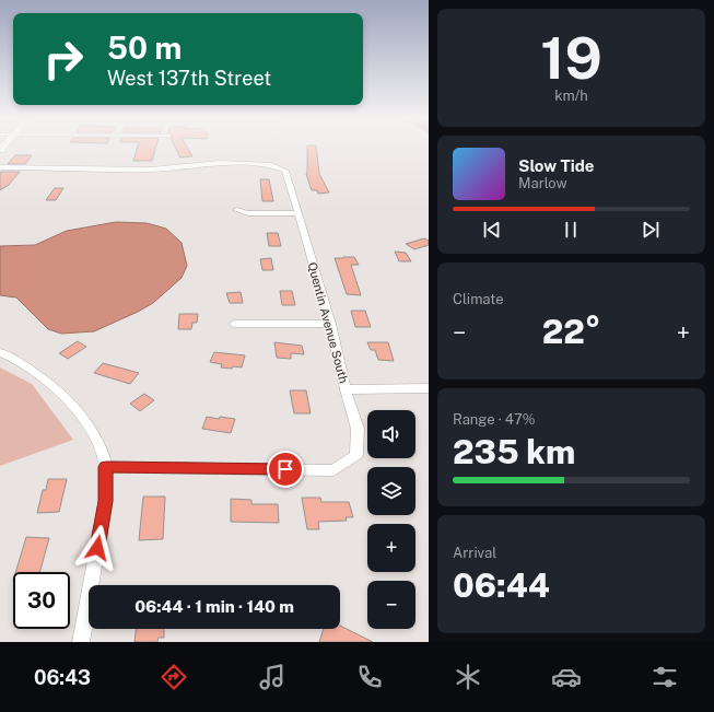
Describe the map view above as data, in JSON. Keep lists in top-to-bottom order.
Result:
{
  "streets": {
    "street": ["Quentin Avenue South"]
  },
  "page": {
    "tile": [
      ["19", "km/h"],
      "Climate",
      ["Range · 47%", "235 km"],
      ["Arrival", "06:44"]
    ],
    "turn": ["50 m", "West 137th Street"],
    "song": ["Slow Tide", "Marlow"],
    "heat": ["−", "22°", "+"],
    "map_buttons": ["+", "−"],
    "limit": "30",
    "trip": "06:44 · 1 min · 140 m",
    "tabs": "06:43"
  }
}
